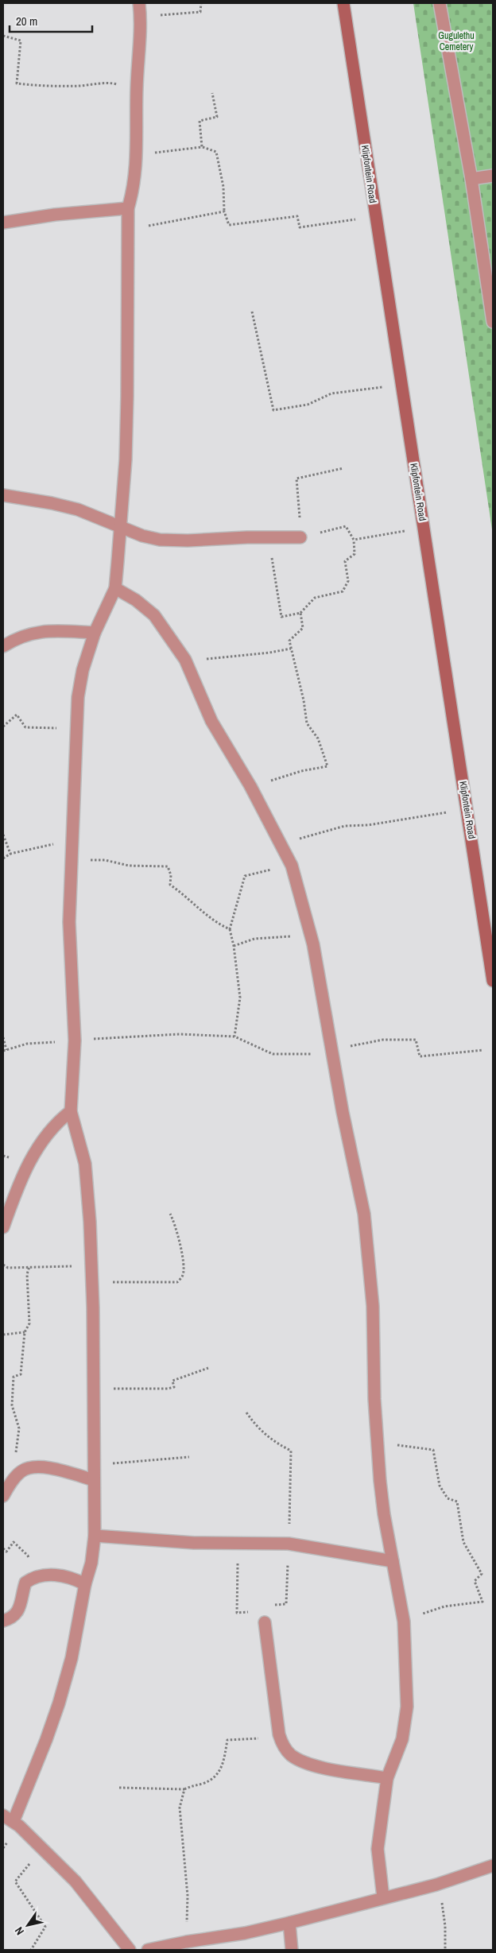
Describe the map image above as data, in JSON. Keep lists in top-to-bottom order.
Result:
{
  "streets": {
    "main road": ["Klipfontein Road"]
  },
  "parks": ["Gugulethu Cemetery"],
  "scale_bar": "20 m",
  "north": "bottom left"
}
